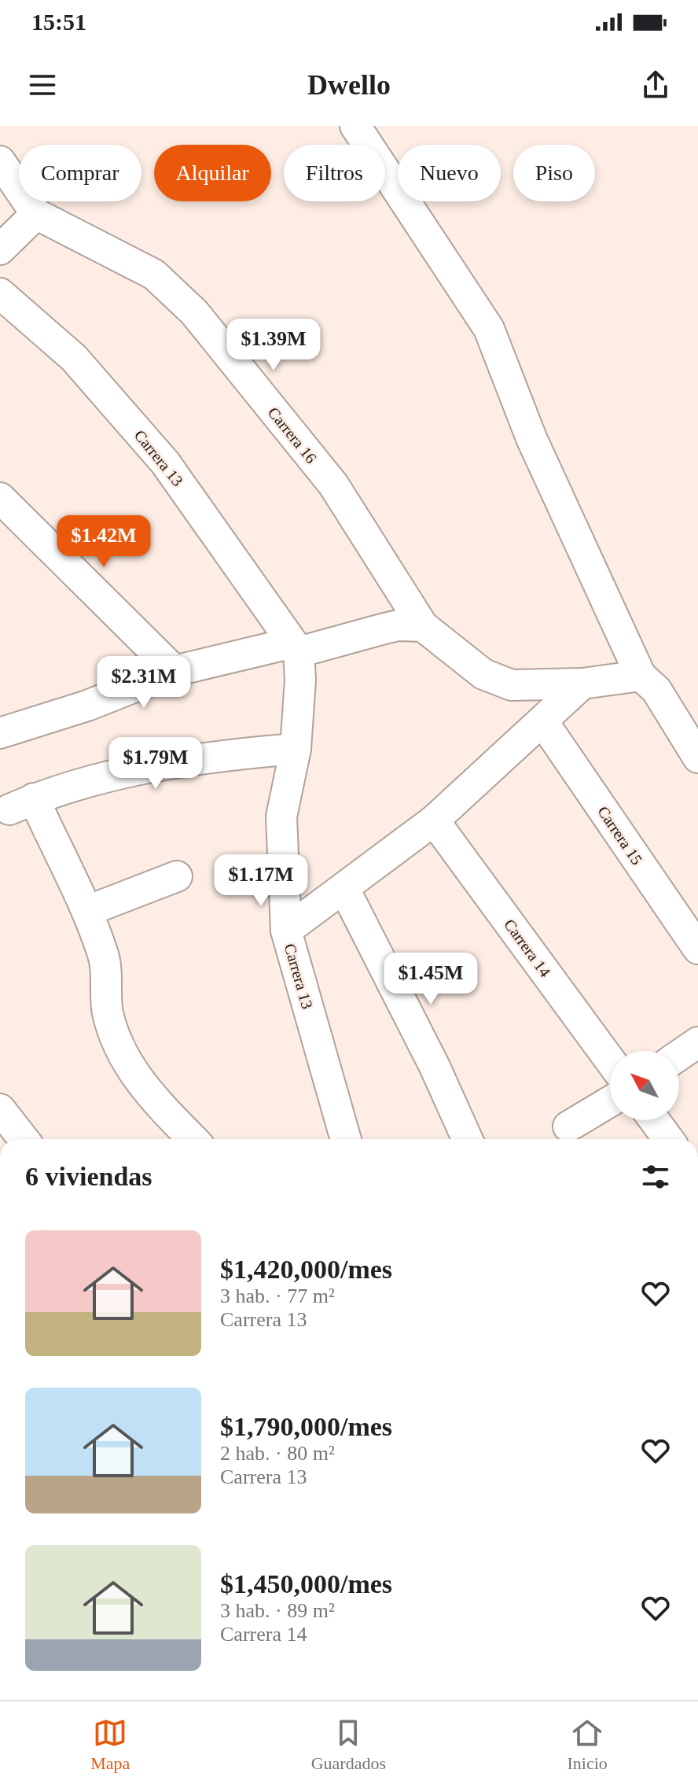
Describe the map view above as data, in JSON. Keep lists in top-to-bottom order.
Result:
{
  "streets": {
    "street": [
      "Carrera 16",
      "Carrera 13",
      "Carrera 15",
      "Carrera 14"
    ]
  },
  "north": "top left",
  "page": {
    "status": "15:51",
    "header": "Dwello",
    "chip": [
      "Comprar",
      "Alquilar",
      "Filtros",
      "Nuevo",
      "Piso"
    ],
    "price": [
      "$1.39M",
      "$1.42M",
      "$2.31M",
      "$1.79M",
      "$1.17M",
      "$1.45M"
    ],
    "heading": "6 viviendas",
    "list": [
      {
        "name": "$1,420,000/mes",
        "note": "3 hab. · 77 m² · Carrera 13"
      },
      {
        "name": "$1,790,000/mes",
        "note": "2 hab. · 80 m² · Carrera 13"
      },
      {
        "name": "$1,450,000/mes",
        "note": "3 hab. · 89 m² · Carrera 14"
      }
    ],
    "tabs": ["Mapa", "Guardados", "Inicio"]
  }
}
